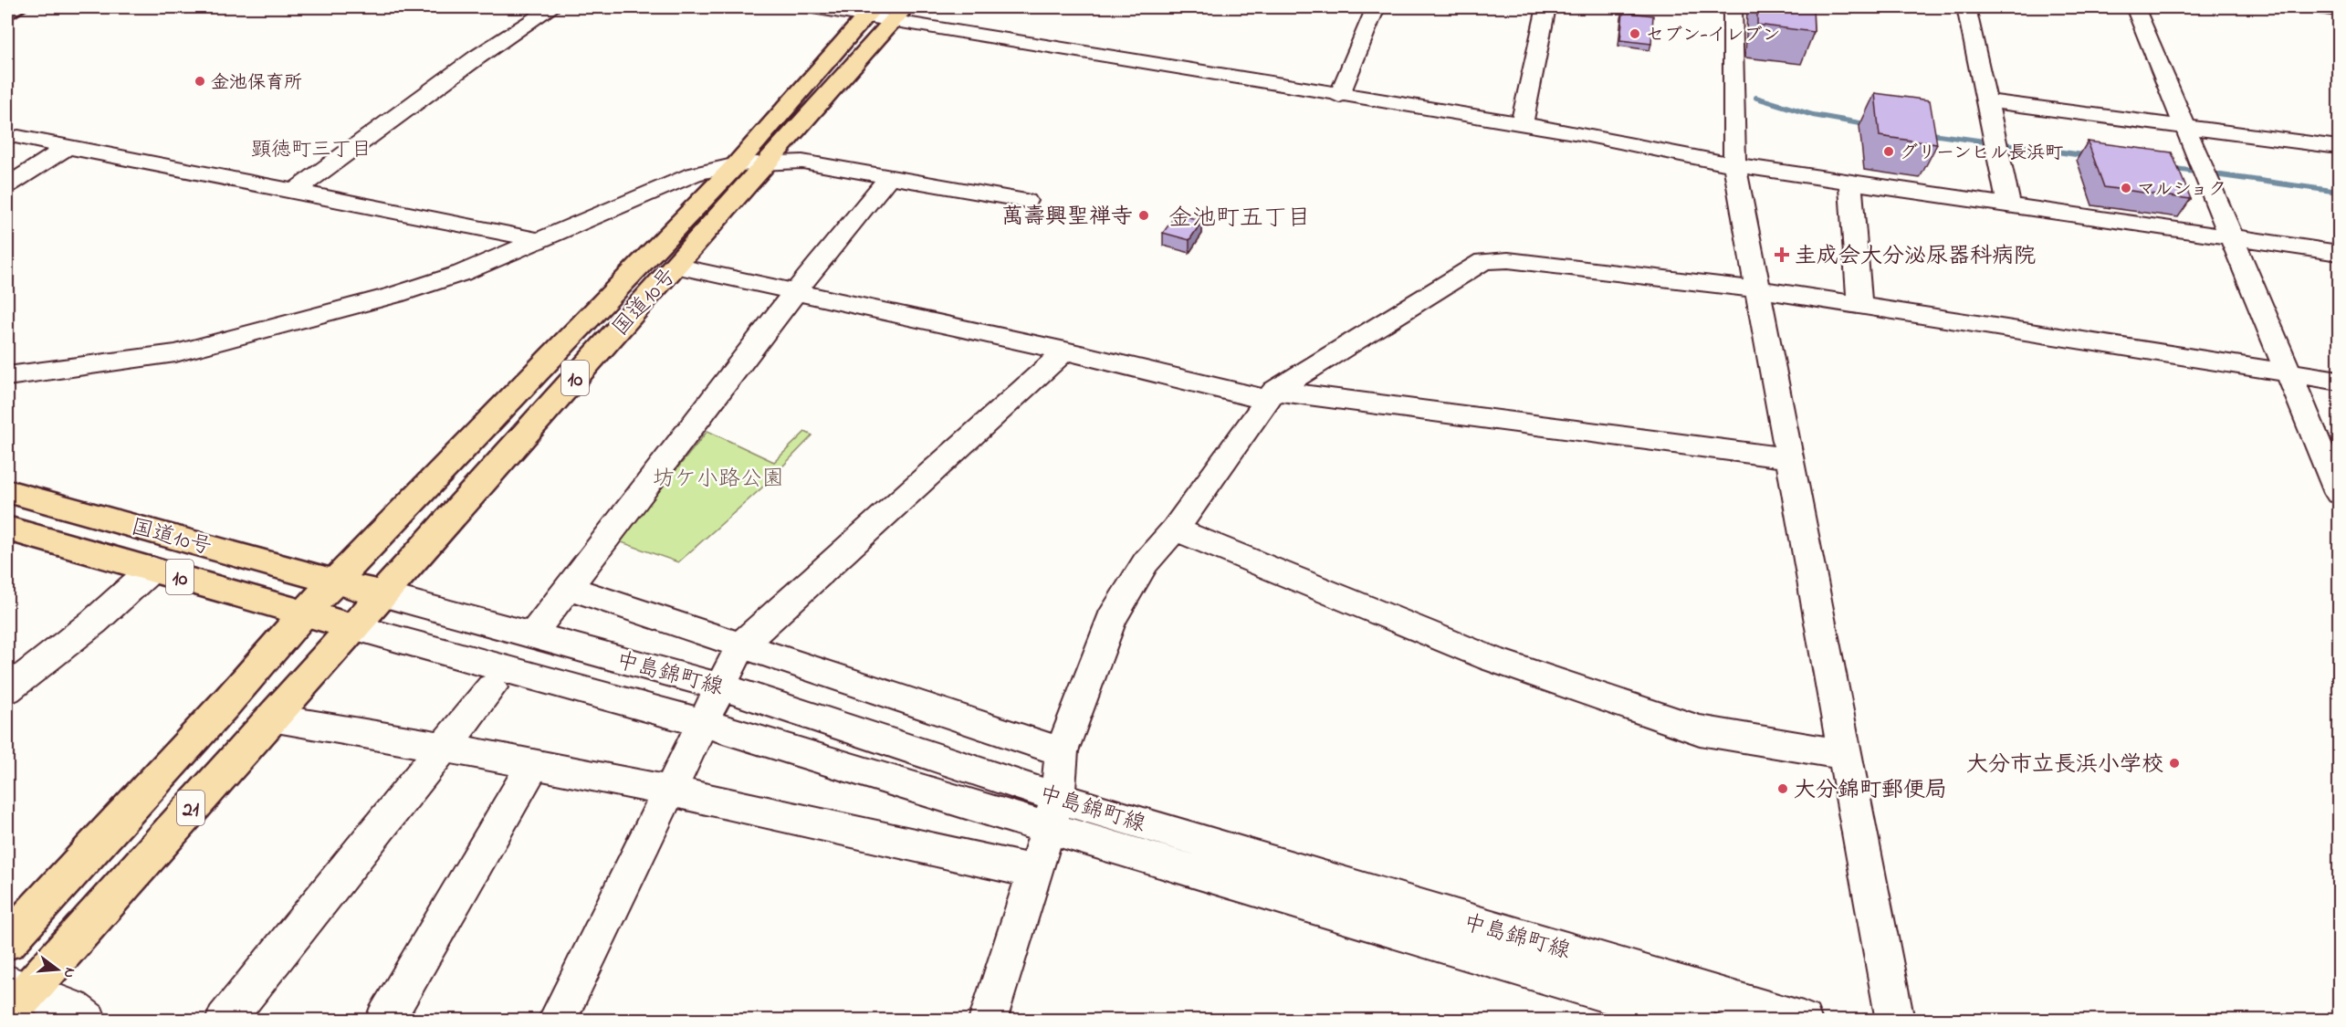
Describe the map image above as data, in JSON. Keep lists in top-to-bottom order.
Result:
{
  "streets": {
    "main road": ["国道10号", "10", "21"],
    "street": ["中島錦町線"]
  },
  "crossings": [
    ["国道10号", "中島錦町線"],
    ["国道10号", "21"],
    ["中島錦町線", "21"]
  ],
  "districts": ["顕徳町三丁目", "金池町五丁目"],
  "parks": ["坊ケ小路公園"],
  "places": {
    "other": [
      "セブン-イレブン",
      "金池保育所",
      "グリーンヒル長浜町",
      "マルショク",
      "萬壽興聖禅寺",
      "大分市立長浜小学校",
      "大分錦町郵便局"
    ],
    "health": ["圭成会大分泌尿器科病院"]
  },
  "north": "right"
}
